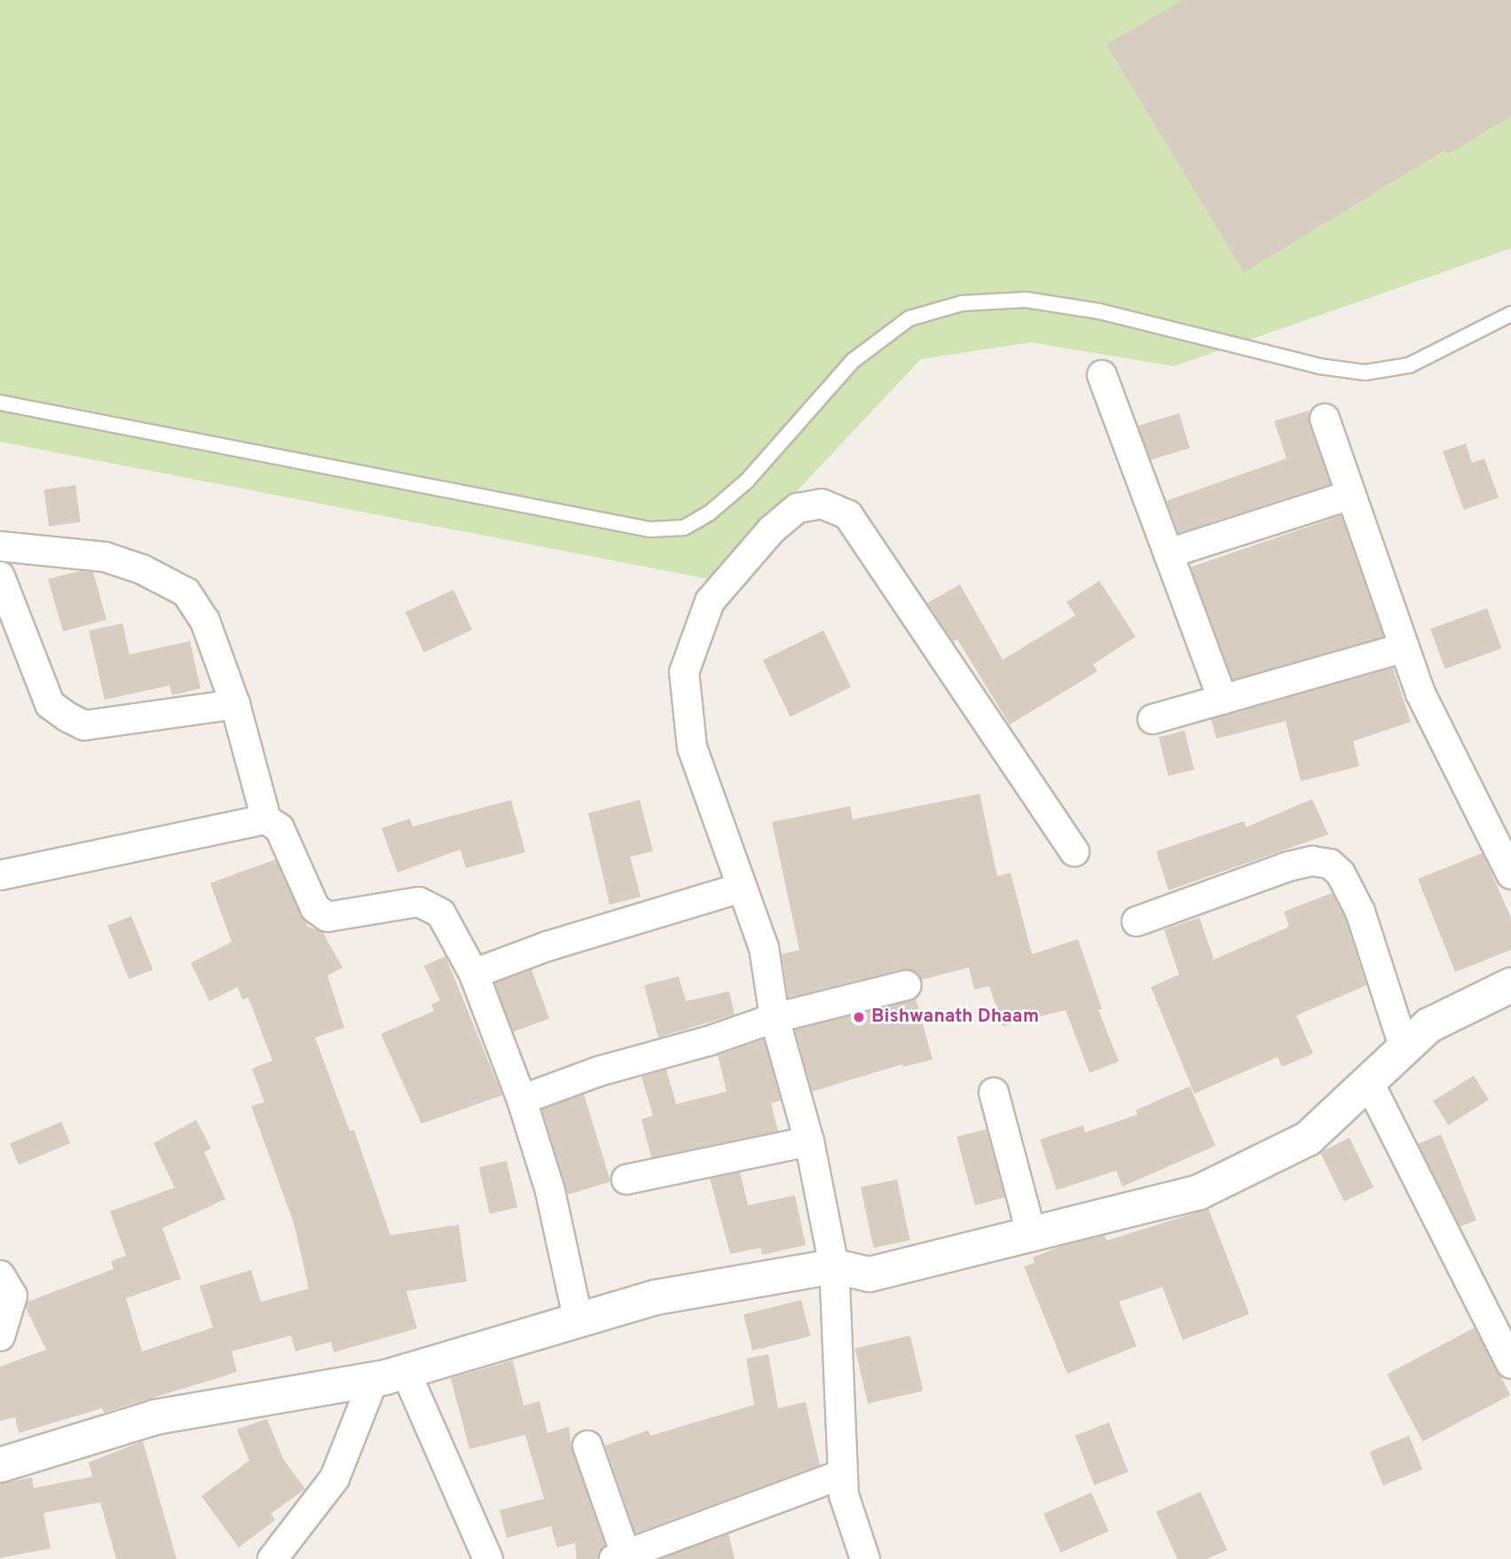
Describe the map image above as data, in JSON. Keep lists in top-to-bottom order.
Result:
{
  "places": ["Bishwanath Dhaam"]
}
